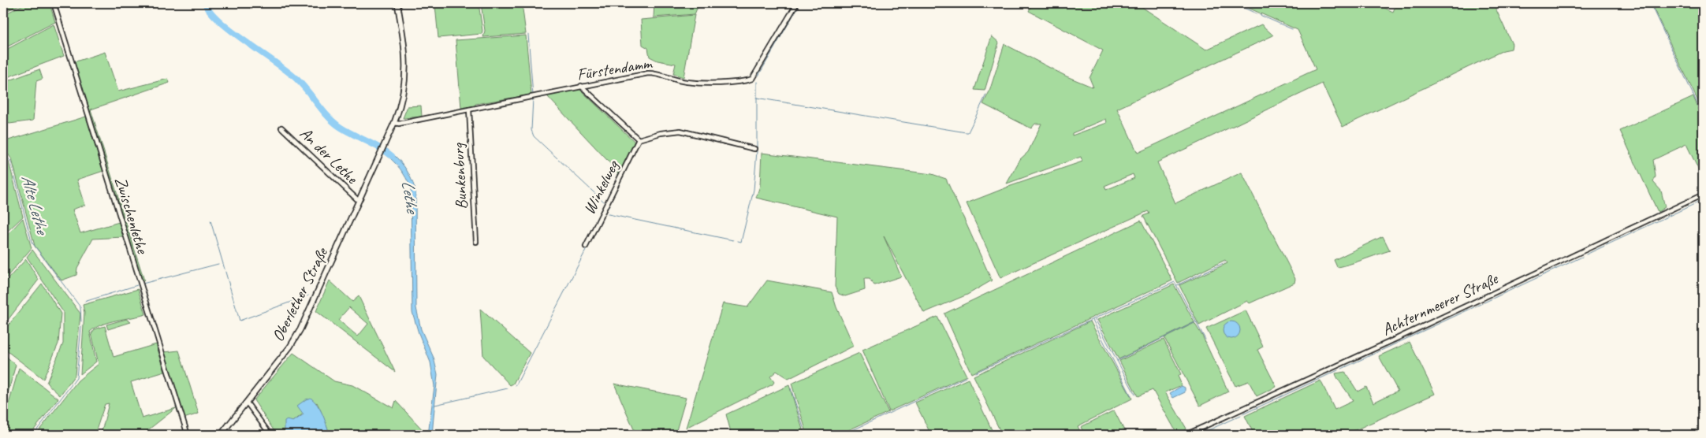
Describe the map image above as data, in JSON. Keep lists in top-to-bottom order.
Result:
{
  "streets": {
    "street": [
      "Fürstendamm",
      "An der Lethe",
      "Bunkenburg",
      "Winkelweg",
      "Zwischenlethe",
      "Oberlether Straße",
      "Achternmeerer Straße"
    ]
  },
  "crossings": [
    ["Fürstendamm", "Bunkenburg"],
    ["Fürstendamm", "Oberlether Straße"],
    ["An der Lethe", "Oberlether Straße"]
  ],
  "water": ["Lethe", "Alte Lethe"]
}
